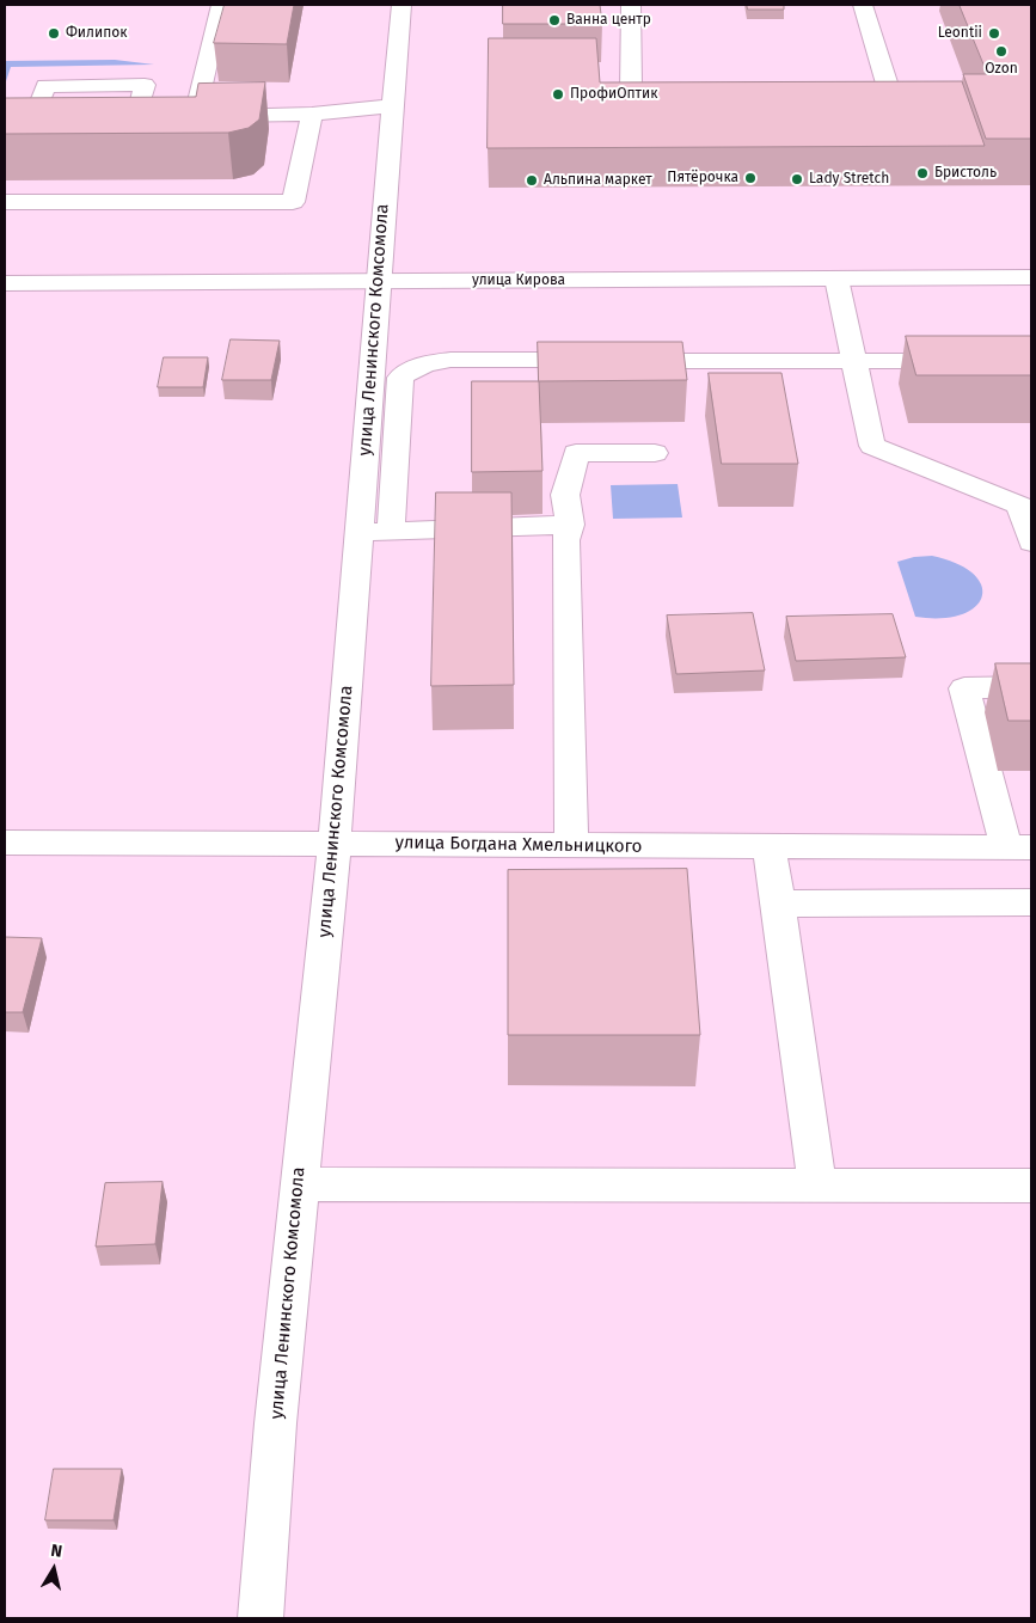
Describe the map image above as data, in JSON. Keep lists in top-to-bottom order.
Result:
{
  "streets": {
    "street": ["улица Кирова", "улица Ленинского Комсомола", "улица Богдана Хмельницкого"]
  },
  "crossings": [
    ["улица Кирова", "улица Ленинского Комсомола"],
    ["улица Ленинского Комсомола", "улица Богдана Хмельницкого"]
  ],
  "places": [
    "Ванна центр",
    "Филипок",
    "Leontii",
    "Ozon",
    "ПрофиОптик",
    "Бристоль",
    "Пятёрочка",
    "Lady Stretch",
    "Альпина маркет"
  ],
  "north": "top"
}
